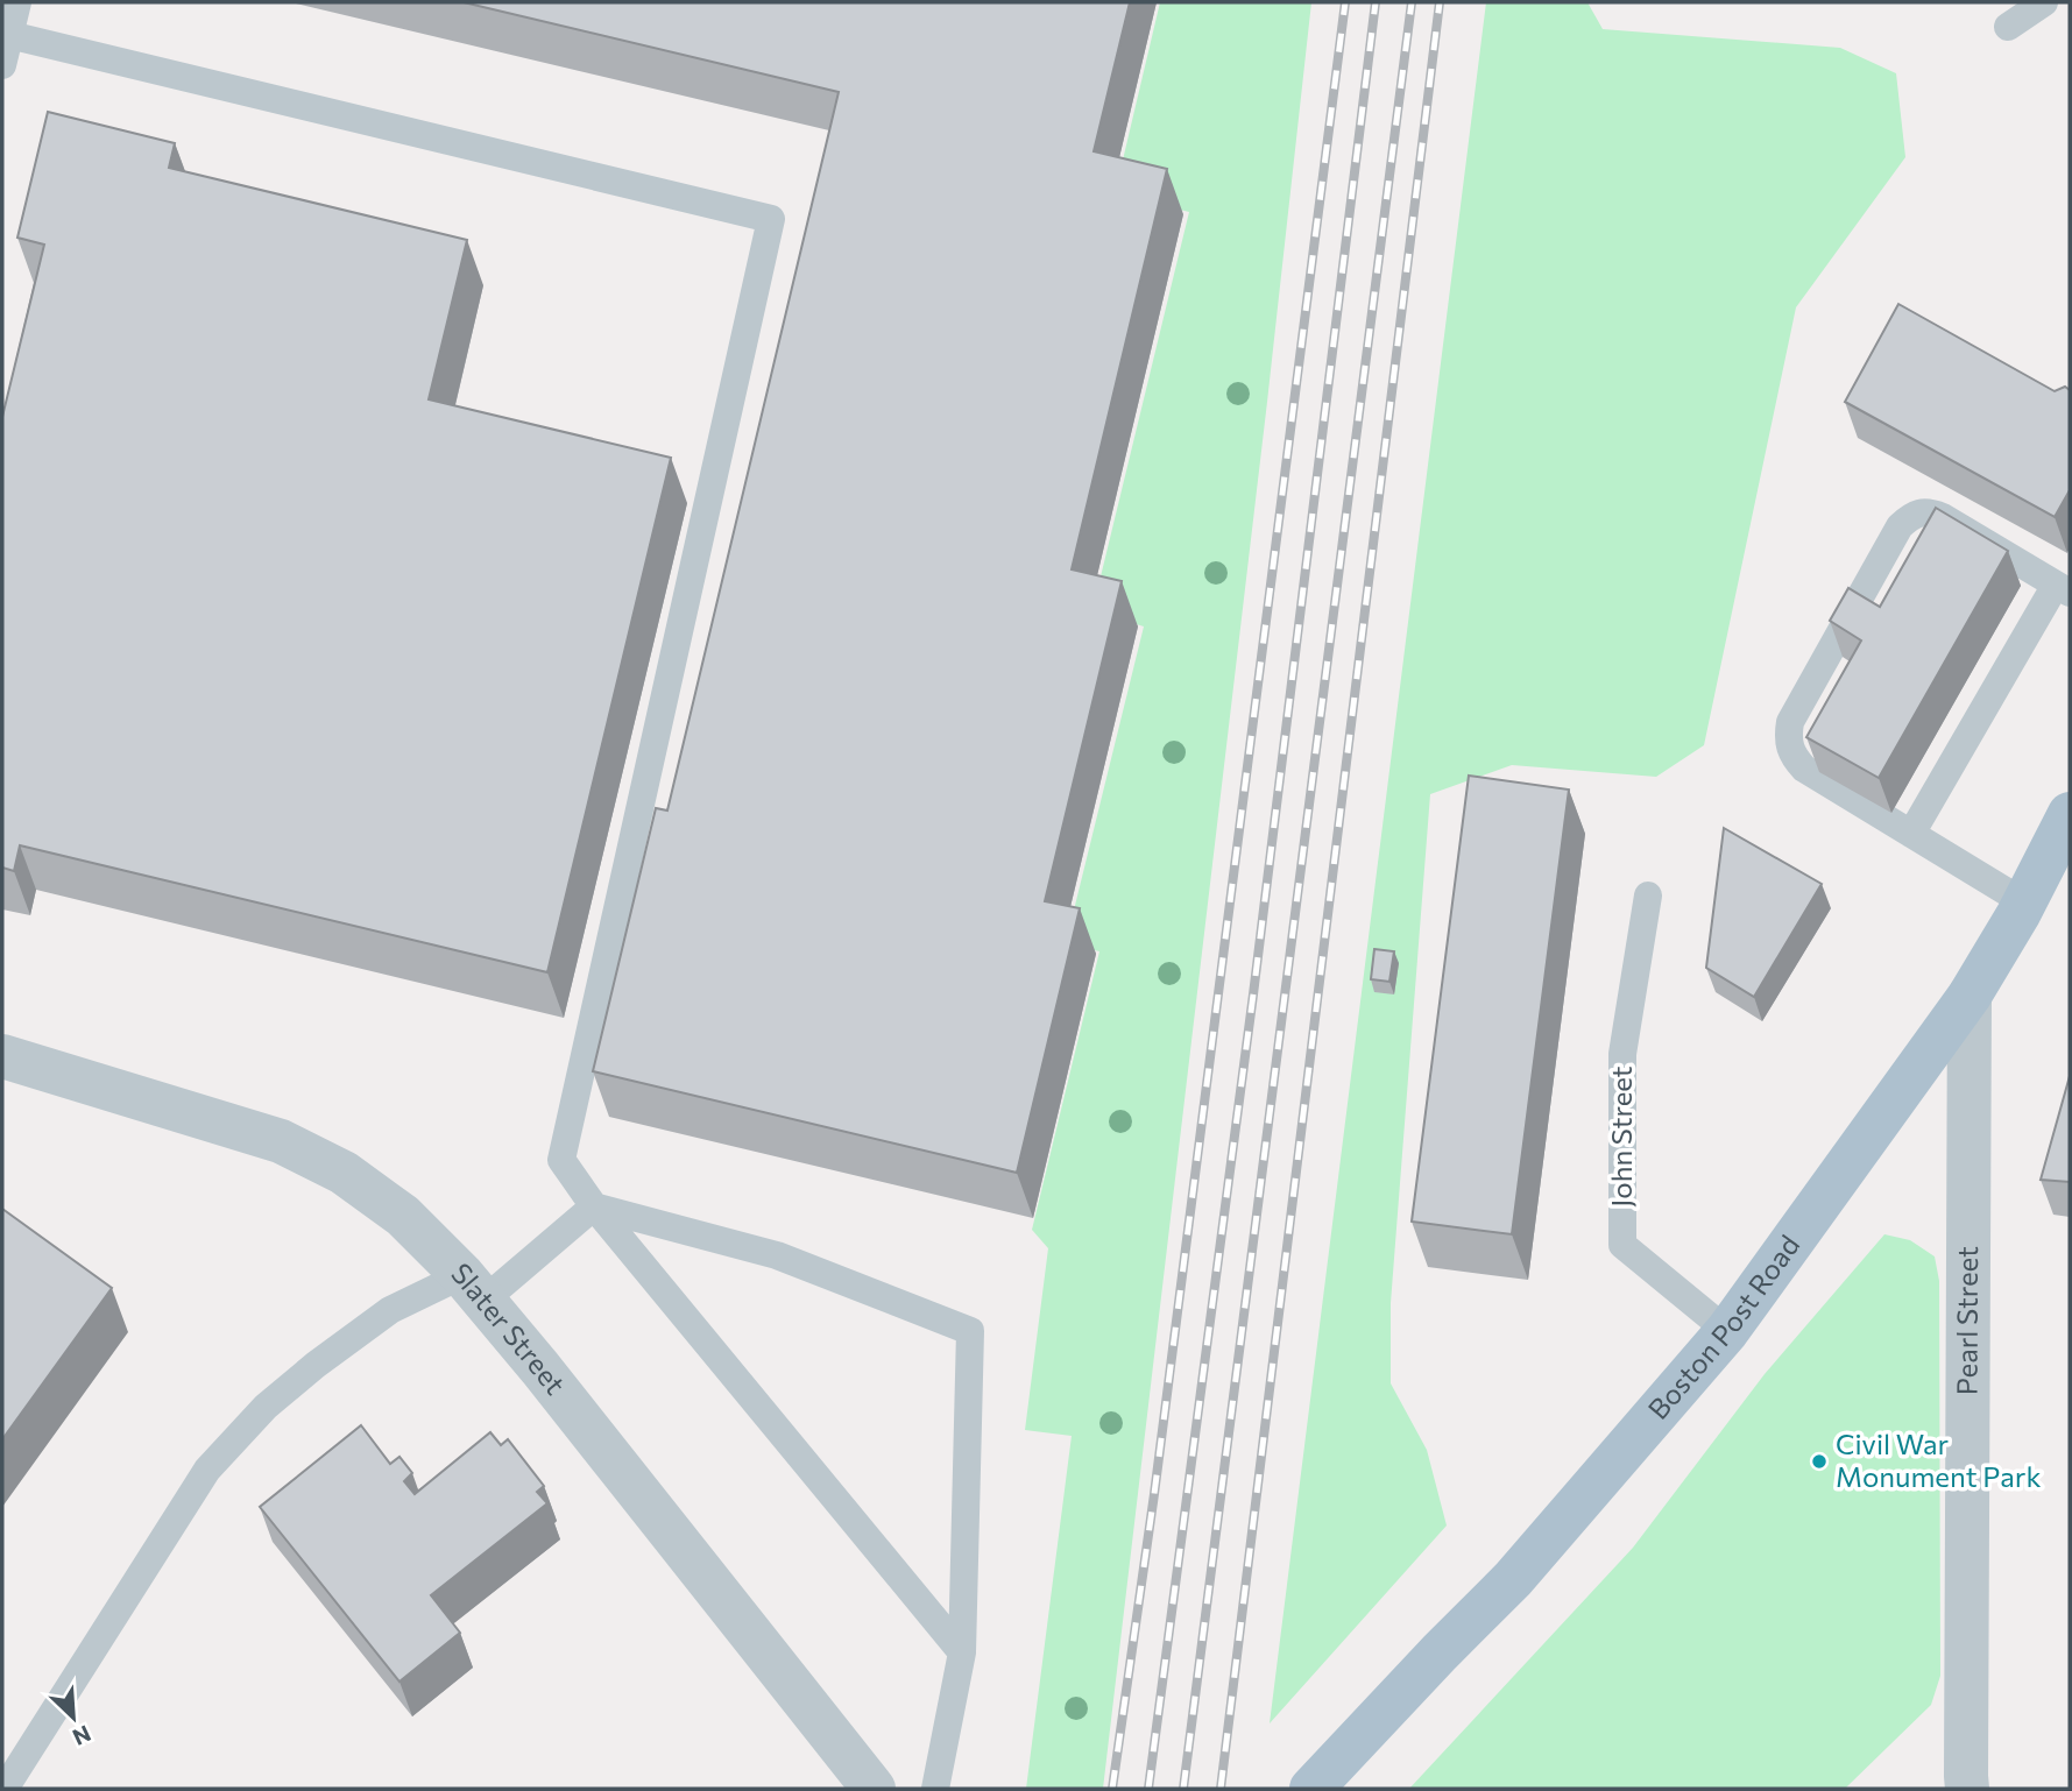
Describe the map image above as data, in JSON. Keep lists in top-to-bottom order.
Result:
{
  "streets": {
    "main road": ["Boston Post Road"],
    "street": ["Pearl Street", "Slater Street"],
    "lane": ["John Street"]
  },
  "crossings": [
    ["John Street", "Boston Post Road"],
    ["Pearl Street", "Boston Post Road"]
  ],
  "places": ["Civil War Monument Park"],
  "north": "bottom right"
}
